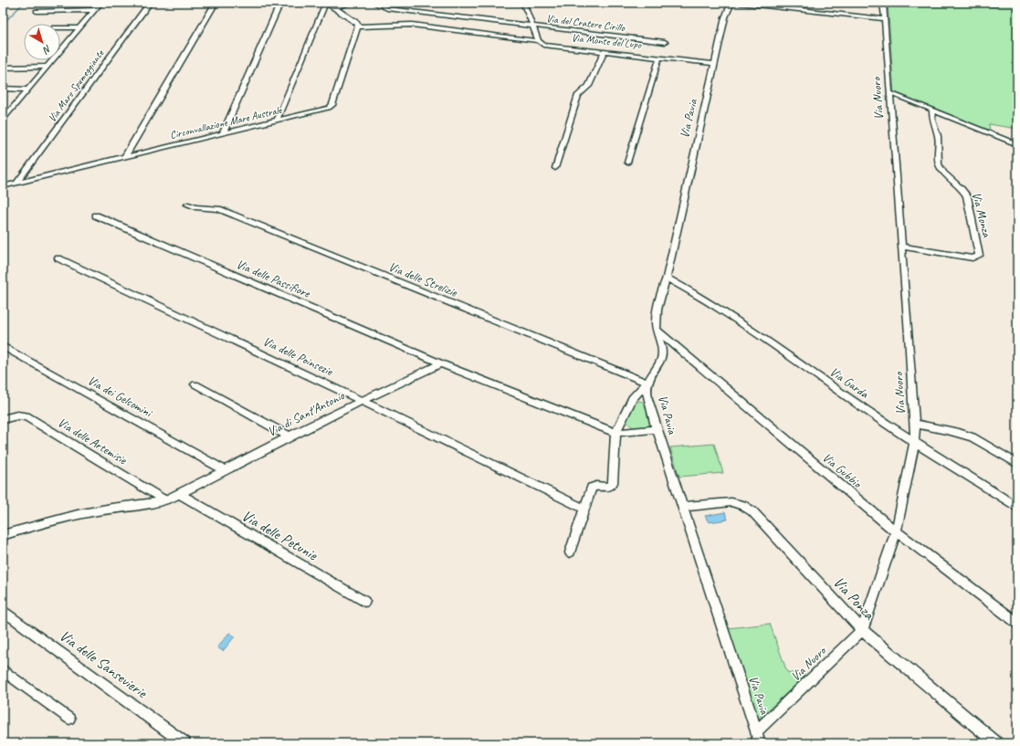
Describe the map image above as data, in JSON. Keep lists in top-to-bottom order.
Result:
{
  "streets": {
    "street": [
      "Via del Cratere Cirillo",
      "Via Monte del Lupo",
      "Via Mare Spumeggiante",
      "Via Nuoro",
      "Via Pavia",
      "Circonvallazione Mare Australe",
      "Via Monza",
      "Via delle Passifiore",
      "Via delle Strelizie",
      "Via delle Poinsezie",
      "Via Garda",
      "Via dei Gelsomini",
      "Via di Sant'Antonio",
      "Via delle Artemisie",
      "Via Gubbio",
      "Via delle Petunie",
      "Via Ponza",
      "Via delle Sansevierie"
    ]
  },
  "crossings": [
    ["Via Monte del Lupo", "Via Pavia"],
    ["Via Monte del Lupo", "Circonvallazione Mare Australe"],
    ["Via Mare Spumeggiante", "Circonvallazione Mare Australe"],
    ["Via Nuoro", "Via Pavia"],
    ["Via Nuoro", "Via Monza"],
    ["Via Nuoro", "Via Garda"],
    ["Via Nuoro", "Via Gubbio"],
    ["Via Nuoro", "Via Ponza"],
    ["Via Pavia", "Via delle Strelizie"],
    ["Via Pavia", "Via Garda"],
    ["Via Pavia", "Via Gubbio"],
    ["Via Pavia", "Via Ponza"],
    ["Via delle Passifiore", "Via di Sant'Antonio"],
    ["Via delle Poinsezie", "Via di Sant'Antonio"],
    ["Via dei Gelsomini", "Via di Sant'Antonio"],
    ["Via di Sant'Antonio", "Via delle Artemisie"],
    ["Via di Sant'Antonio", "Via delle Petunie"]
  ],
  "north": "bottom right"
}
